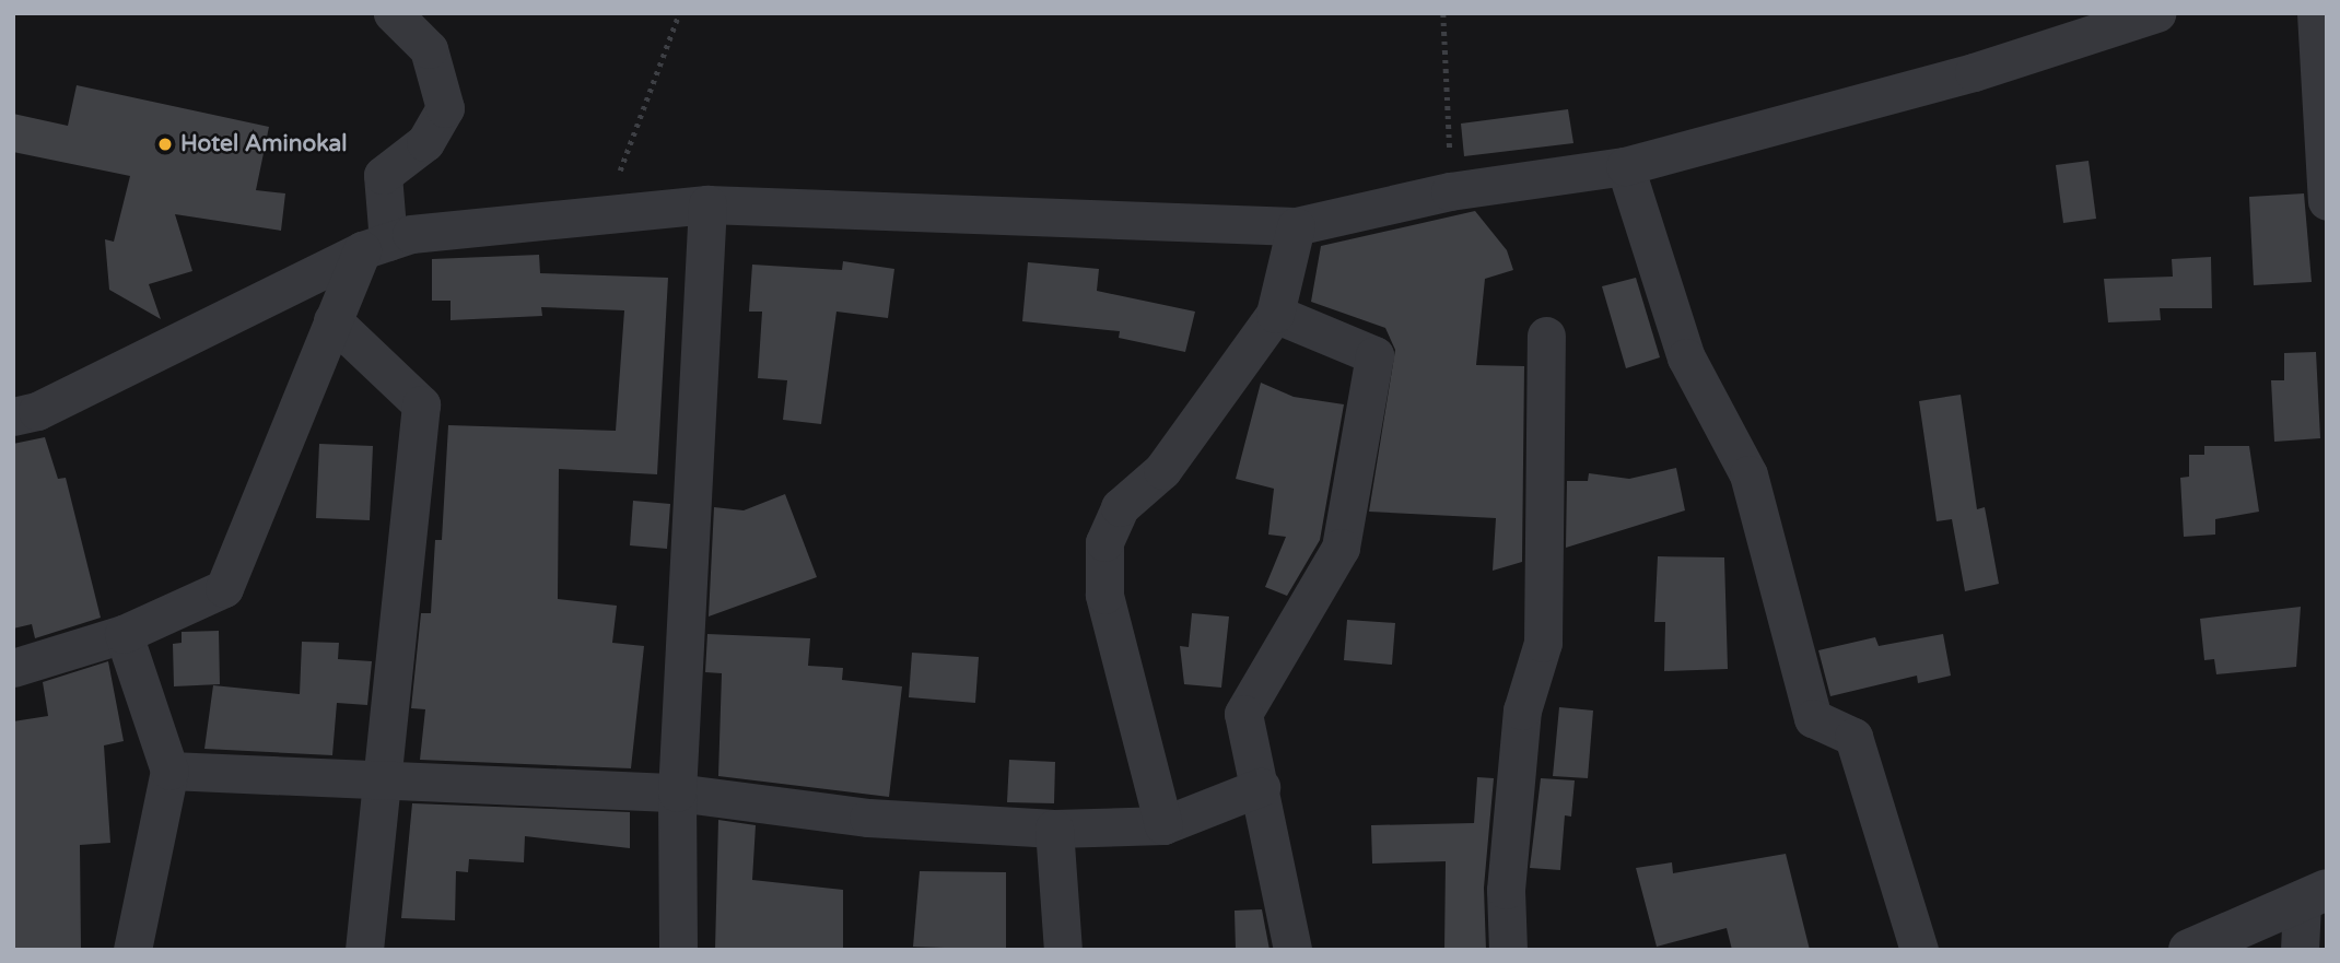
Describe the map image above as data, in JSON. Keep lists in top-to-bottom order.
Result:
{
  "places": ["Hotel Aminokal"]
}
